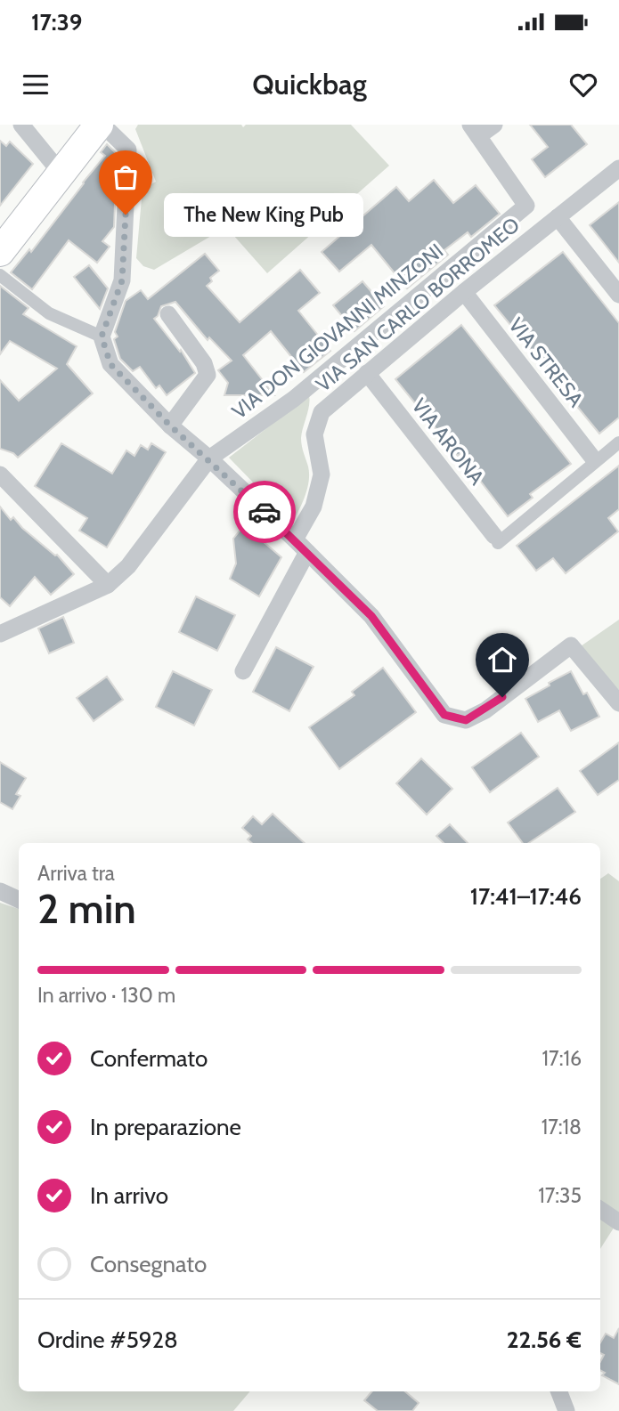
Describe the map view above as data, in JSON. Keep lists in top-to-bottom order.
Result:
{
  "streets": {
    "street": [
      "VIA SAN CARLO BORROMEO",
      "VIA DON GIOVANNI MINZONI",
      "VIA STRESA",
      "VIA ARONA"
    ]
  },
  "crossings": [
    ["VIA SAN CARLO BORROMEO", "VIA STRESA"],
    ["VIA SAN CARLO BORROMEO", "VIA ARONA"]
  ],
  "places": ["The New King Pub"],
  "page": {
    "status": "17:39",
    "header": "Quickbag",
    "bubble": "The New King Pub",
    "heading": ["2 min", "Arriva tra", "17:41–17:46"],
    "panel": ["Ordine #5928", "22.56 €"],
    "bar": "In arrivo · 130 m",
    "list": [
      ["Confermato", "17:16"],
      ["In preparazione", "17:18"],
      ["In arrivo", "17:35"],
      "Consegnato"
    ]
  }
}
